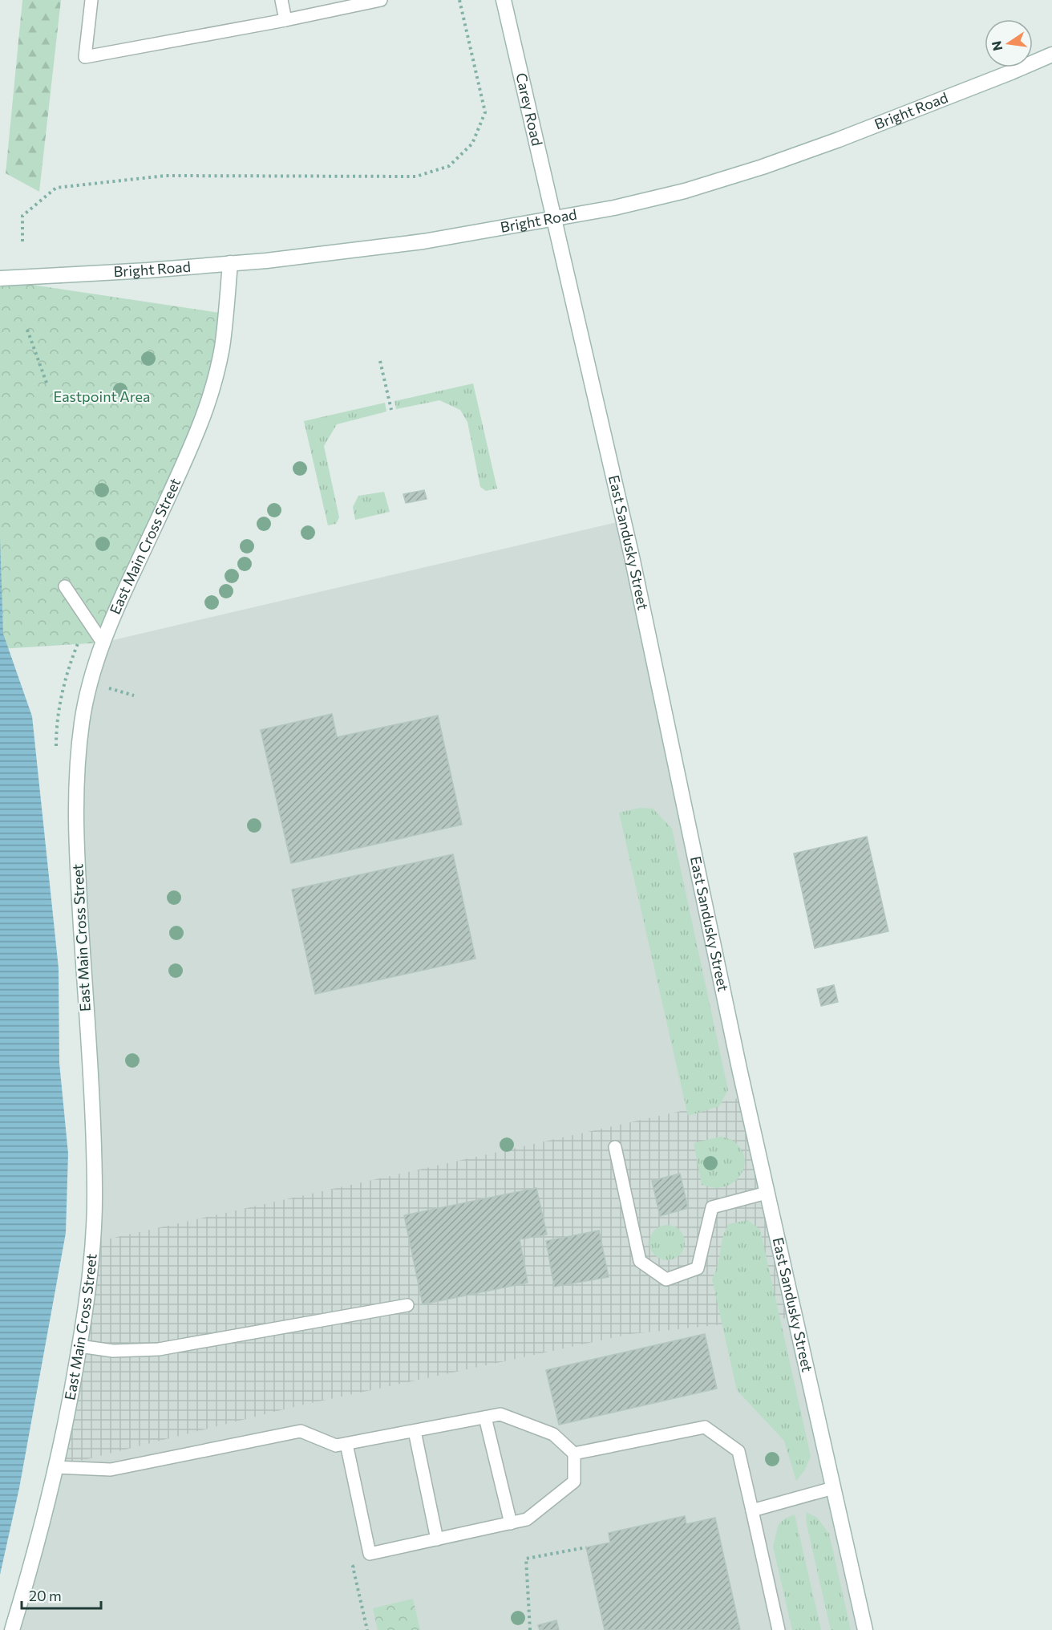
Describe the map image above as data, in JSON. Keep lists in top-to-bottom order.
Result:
{
  "streets": {
    "main road": [
      "Carey Road",
      "Bright Road",
      "East Sandusky Street",
      "East Main Cross Street"
    ]
  },
  "crossings": [
    ["Carey Road", "Bright Road"],
    ["Carey Road", "East Sandusky Street"],
    ["Bright Road", "East Sandusky Street"],
    ["Bright Road", "East Main Cross Street"]
  ],
  "parks": ["Eastpoint Area"],
  "scale_bar": "20 m",
  "north": "left"
}
